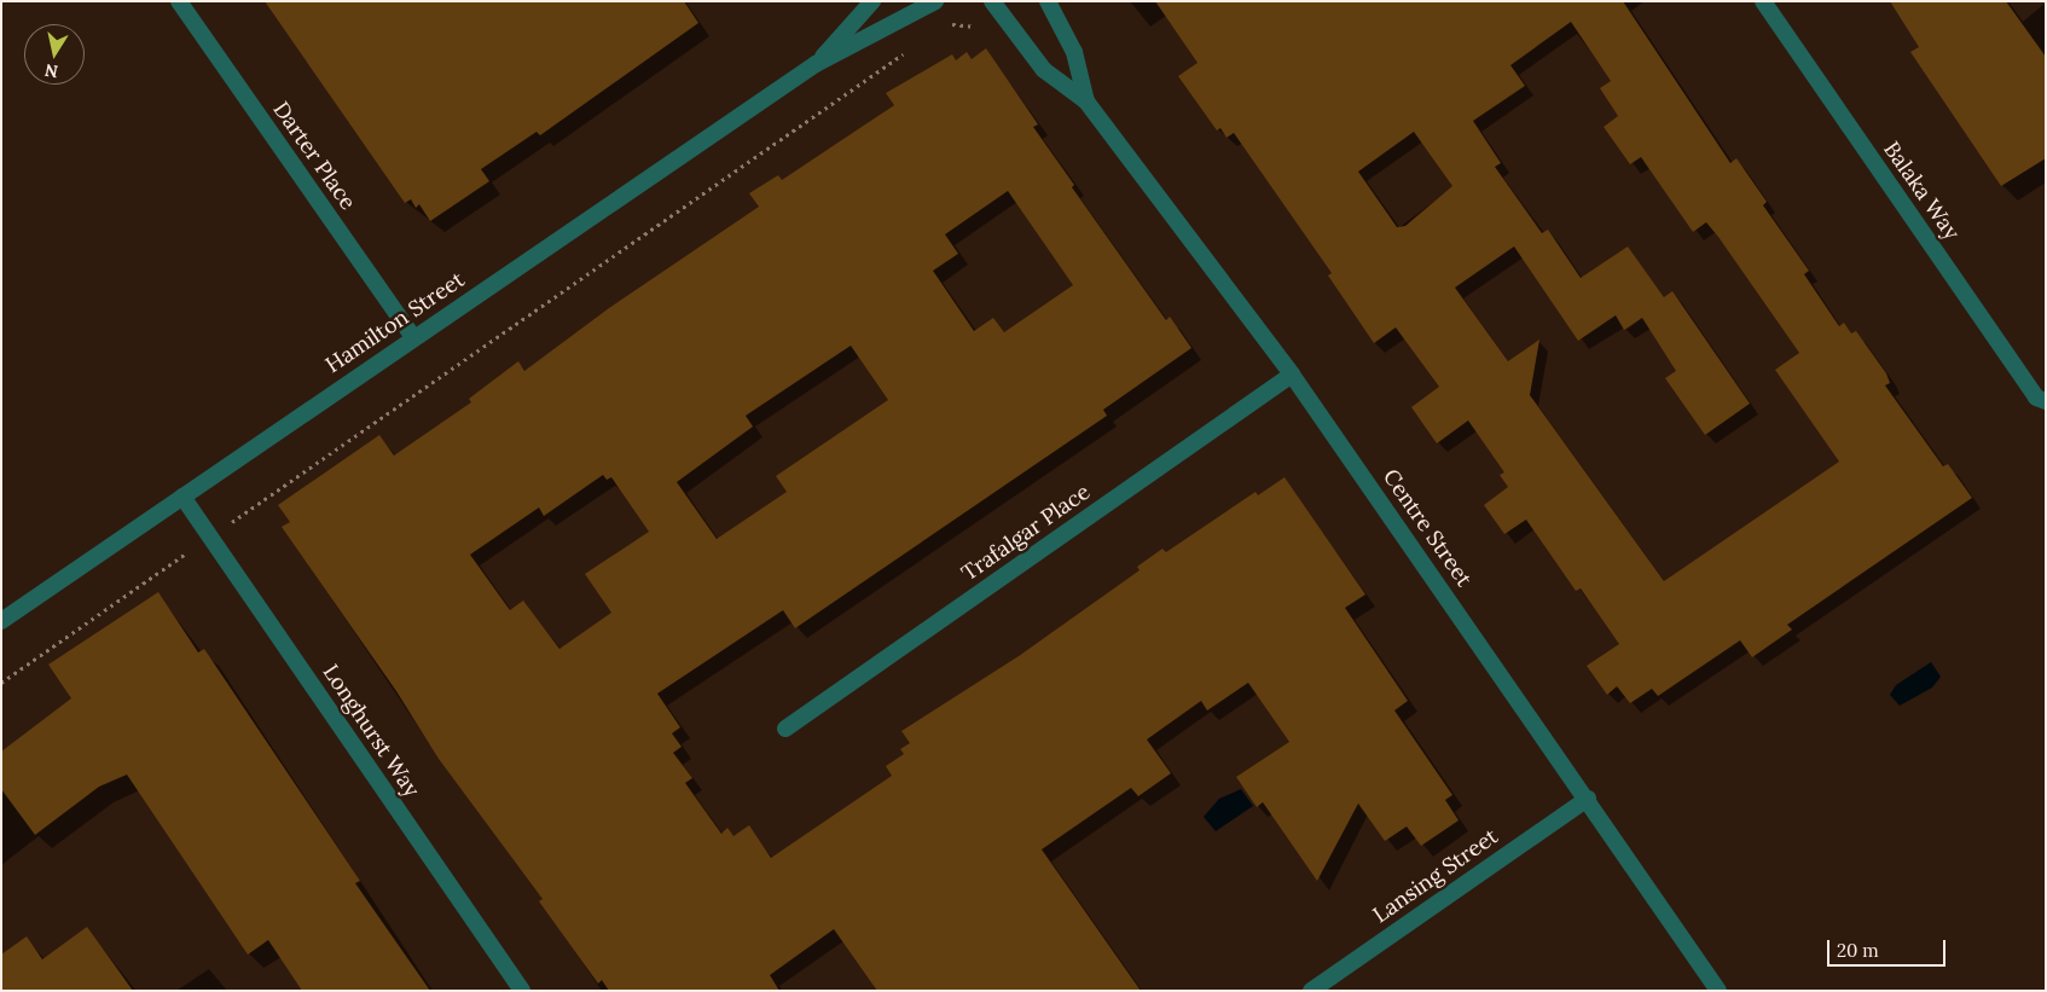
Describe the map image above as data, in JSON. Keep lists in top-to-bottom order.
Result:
{
  "streets": {
    "street": [
      "Darter Place",
      "Balaka Way",
      "Hamilton Street",
      "Centre Street",
      "Trafalgar Place",
      "Longhurst Way",
      "Lansing Street"
    ]
  },
  "crossings": [
    ["Darter Place", "Hamilton Street"],
    ["Hamilton Street", "Longhurst Way"],
    ["Centre Street", "Trafalgar Place"],
    ["Centre Street", "Lansing Street"]
  ],
  "scale_bar": "20 m",
  "north": "bottom"
}
